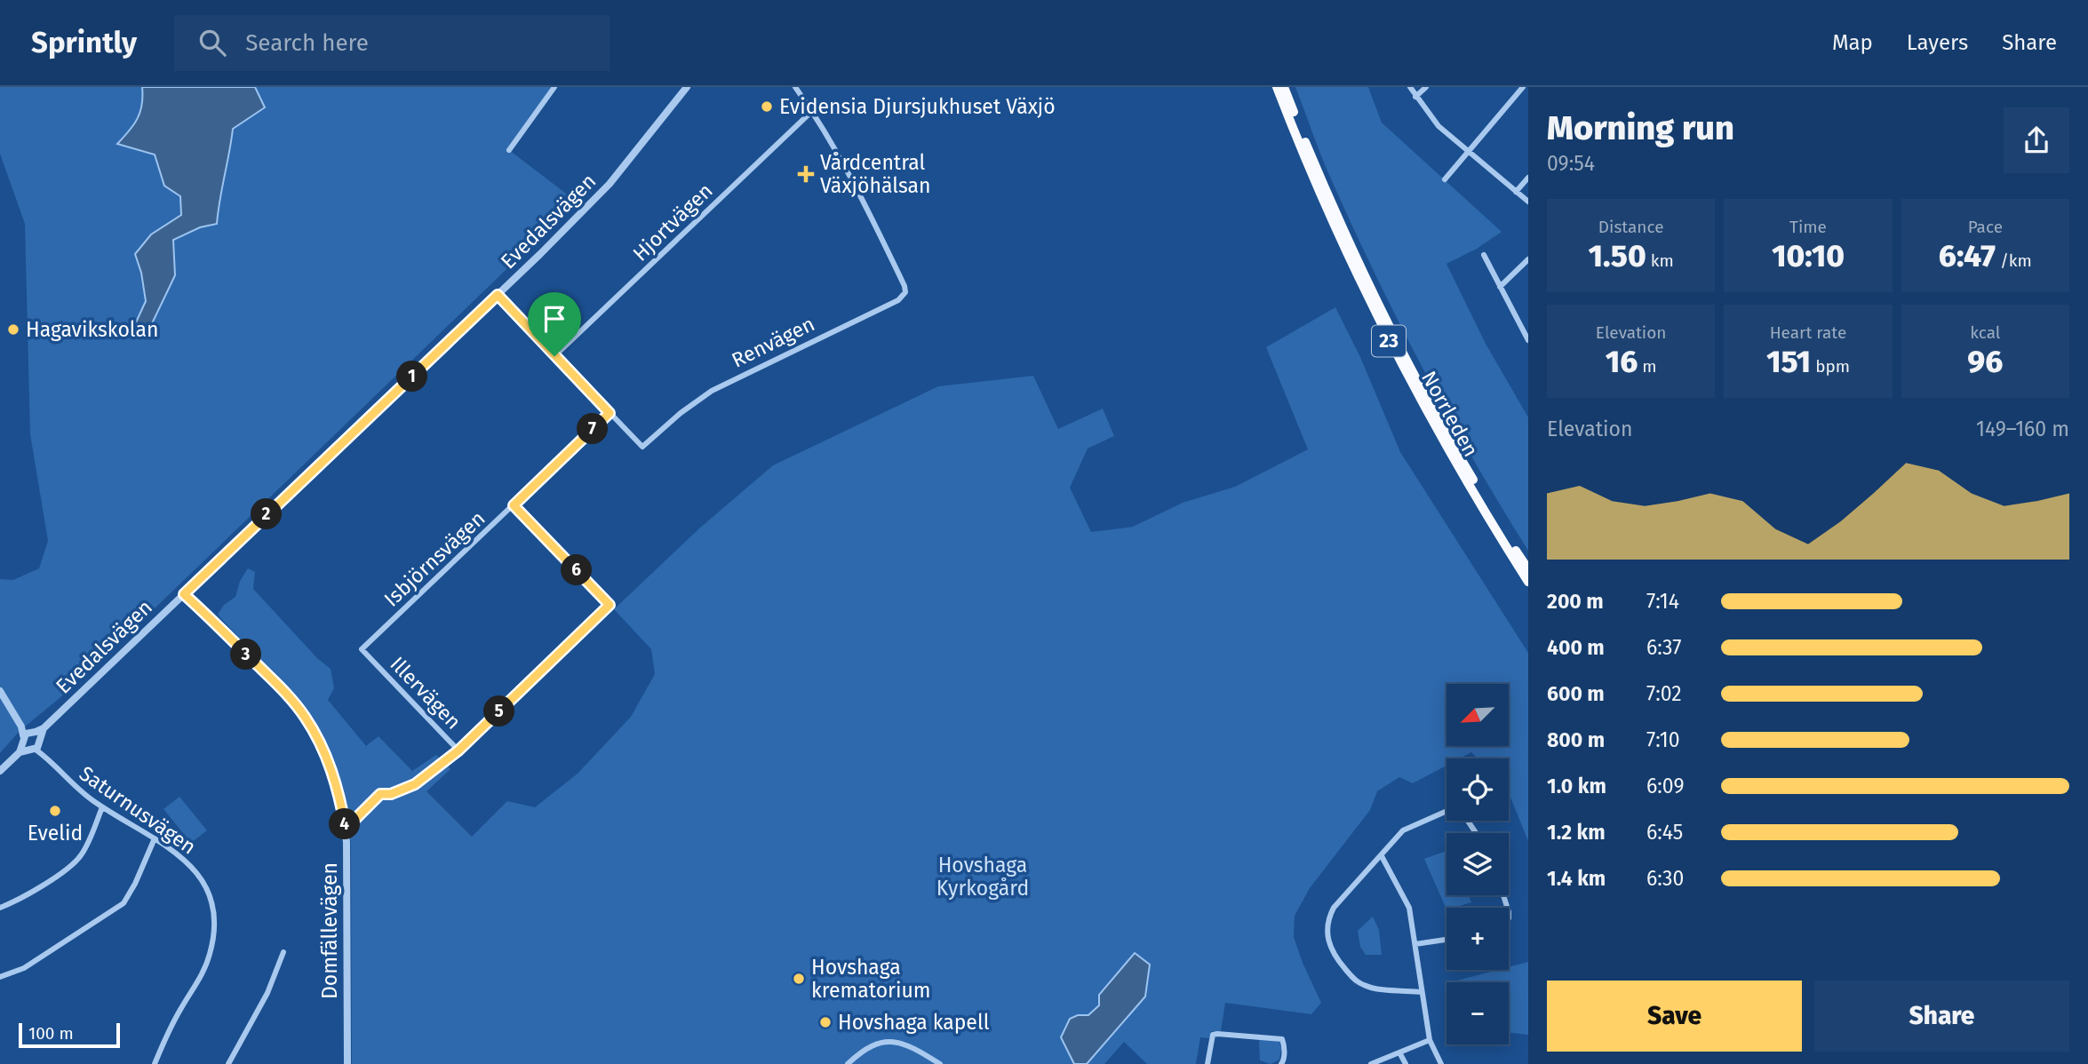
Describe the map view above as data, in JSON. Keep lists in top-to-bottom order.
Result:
{
  "streets": {
    "highway": ["23", "Norrleden"],
    "street": [
      "Evedalsvägen",
      "Hjortvägen",
      "Renvägen",
      "Isbjörnsvägen",
      "Illervägen",
      "Saturnusvägen",
      "Domfällevägen"
    ]
  },
  "crossings": [
    ["Evedalsvägen", "Renvägen"],
    ["Evedalsvägen", "Domfällevägen"],
    ["Hjortvägen", "Renvägen"],
    ["Renvägen", "Isbjörnsvägen"],
    ["Isbjörnsvägen", "Illervägen"]
  ],
  "parks": ["Hovshaga Kyrkogård"],
  "places": {
    "other": [
      "Evidensia Djursjukhuset Växjö",
      "Hagavikskolan",
      "Evelid",
      "Hovshaga krematorium",
      "Hovshaga kapell"
    ],
    "health": ["Vårdcentral Växjöhälsan"]
  },
  "scale_bar": "100 m",
  "north": "bottom left",
  "page": {
    "header": "Sprintly",
    "search": "Search here",
    "nav": ["Map", "Layers", "Share"],
    "heading": ["Morning run", "09:54"],
    "stats": [
      ["Distance", "1.50 km"],
      ["Time", "10:10"],
      ["Pace", "6:47 /km"],
      ["Elevation", "16 m"],
      ["Heart rate", "151 bpm"],
      ["kcal", "96"]
    ],
    "pins": [
      "1",
      "7",
      "2",
      "6",
      "3",
      "5",
      "4"
    ],
    "chart": ["Elevation", "149–160 m"],
    "list": [
      {
        "name": "200 m",
        "note": "7:14"
      },
      {
        "name": "400 m",
        "note": "6:37"
      },
      {
        "name": "600 m",
        "note": "7:02"
      },
      {
        "name": "800 m",
        "note": "7:10"
      },
      {
        "name": "1.0 km",
        "note": "6:09"
      },
      {
        "name": "1.2 km",
        "note": "6:45"
      },
      {
        "name": "1.4 km",
        "note": "6:30"
      }
    ],
    "map_buttons": ["+", "−"],
    "buttons": ["Save", "Share"],
    "scale": "100 m"
  }
}
